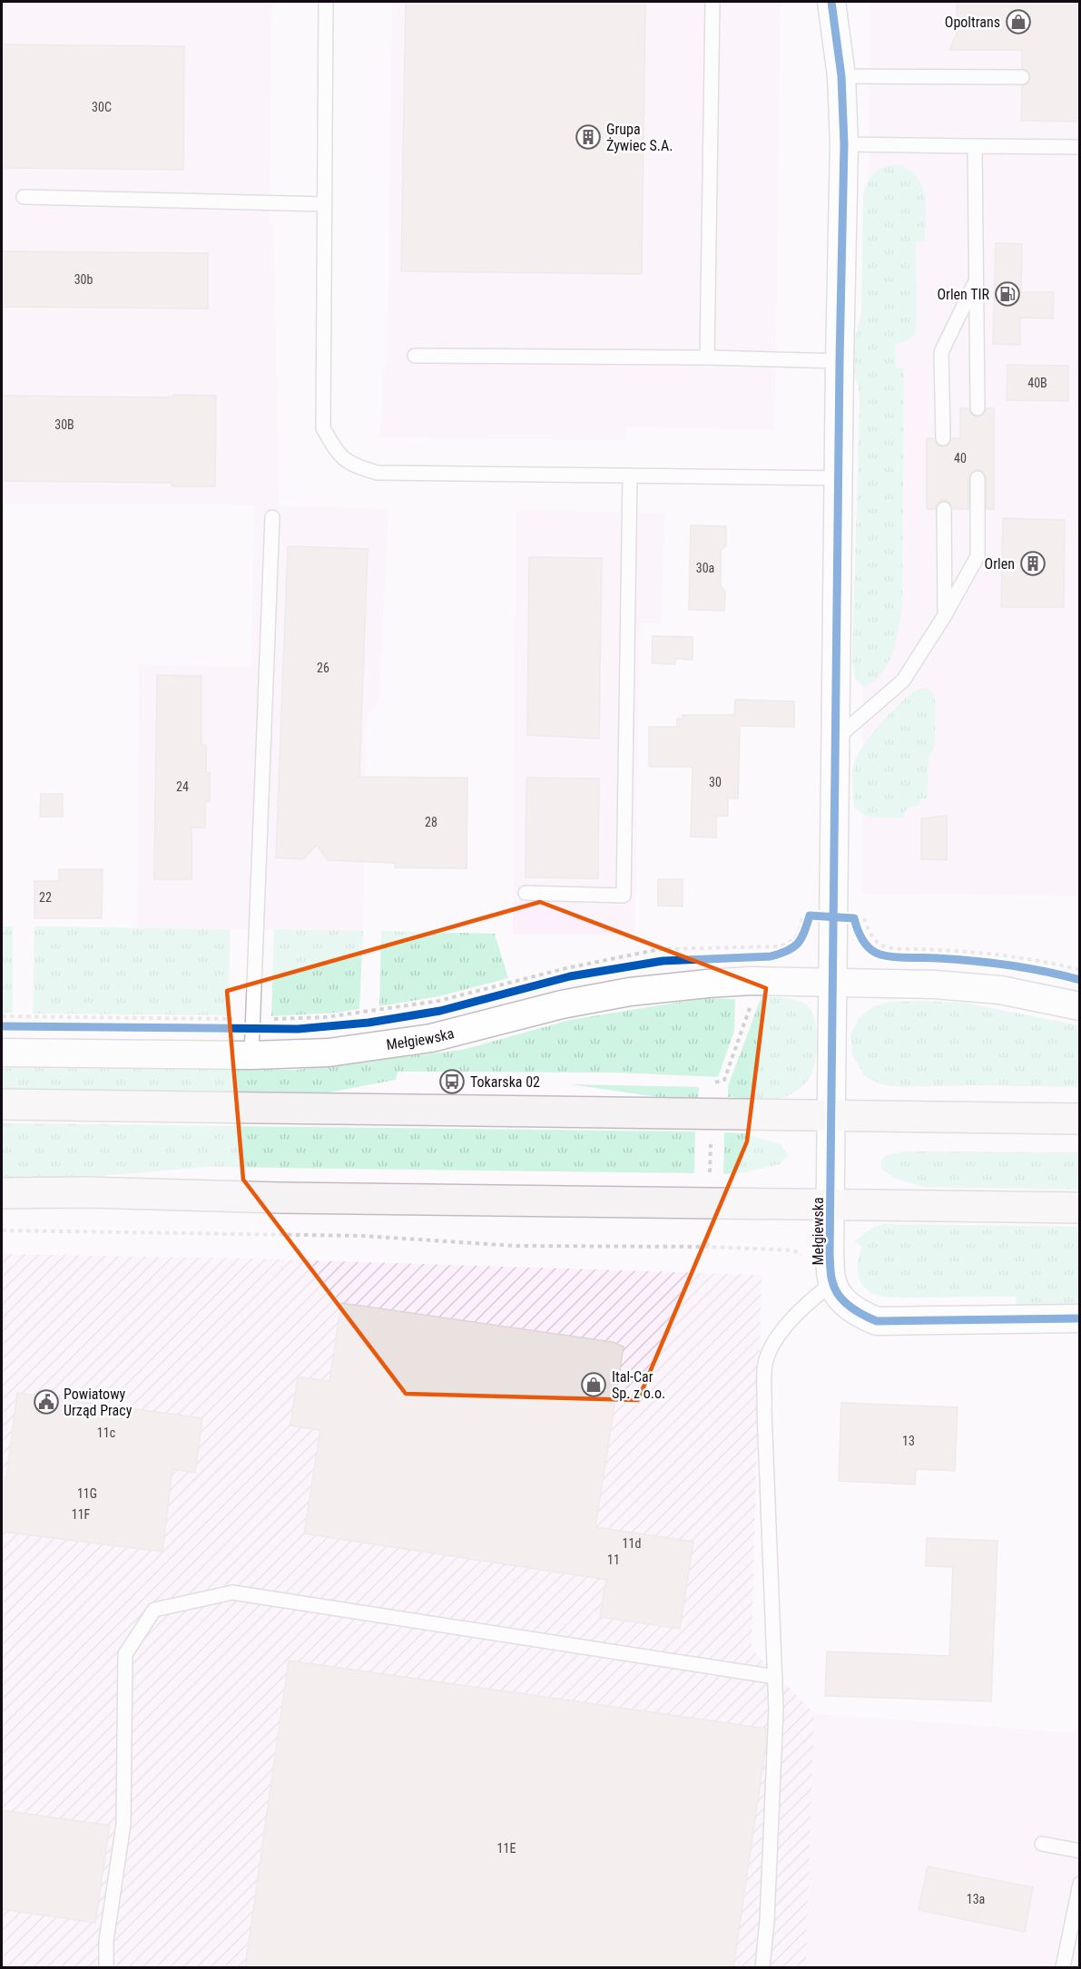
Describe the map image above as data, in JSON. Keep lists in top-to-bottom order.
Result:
{
  "streets": {
    "main road": ["Mełgiewska"]
  },
  "places": {
    "shop": ["Opoltrans", "Ital-Car Sp. z o.o."],
    "building": ["Grupa Żywiec S.A.", "Orlen"],
    "fuel station": ["Orlen TIR"],
    "bus stop": ["Tokarska 02"],
    "public building": ["Powiatowy Urząd Pracy"]
  },
  "house_numbers": [
    "30C",
    "30b",
    "40B",
    "30B",
    "40",
    "30a",
    "26",
    "30",
    "24",
    "28",
    "22",
    "11c",
    "13",
    "11G",
    "11F",
    "11d",
    "11",
    "11E",
    "13a"
  ]
}
